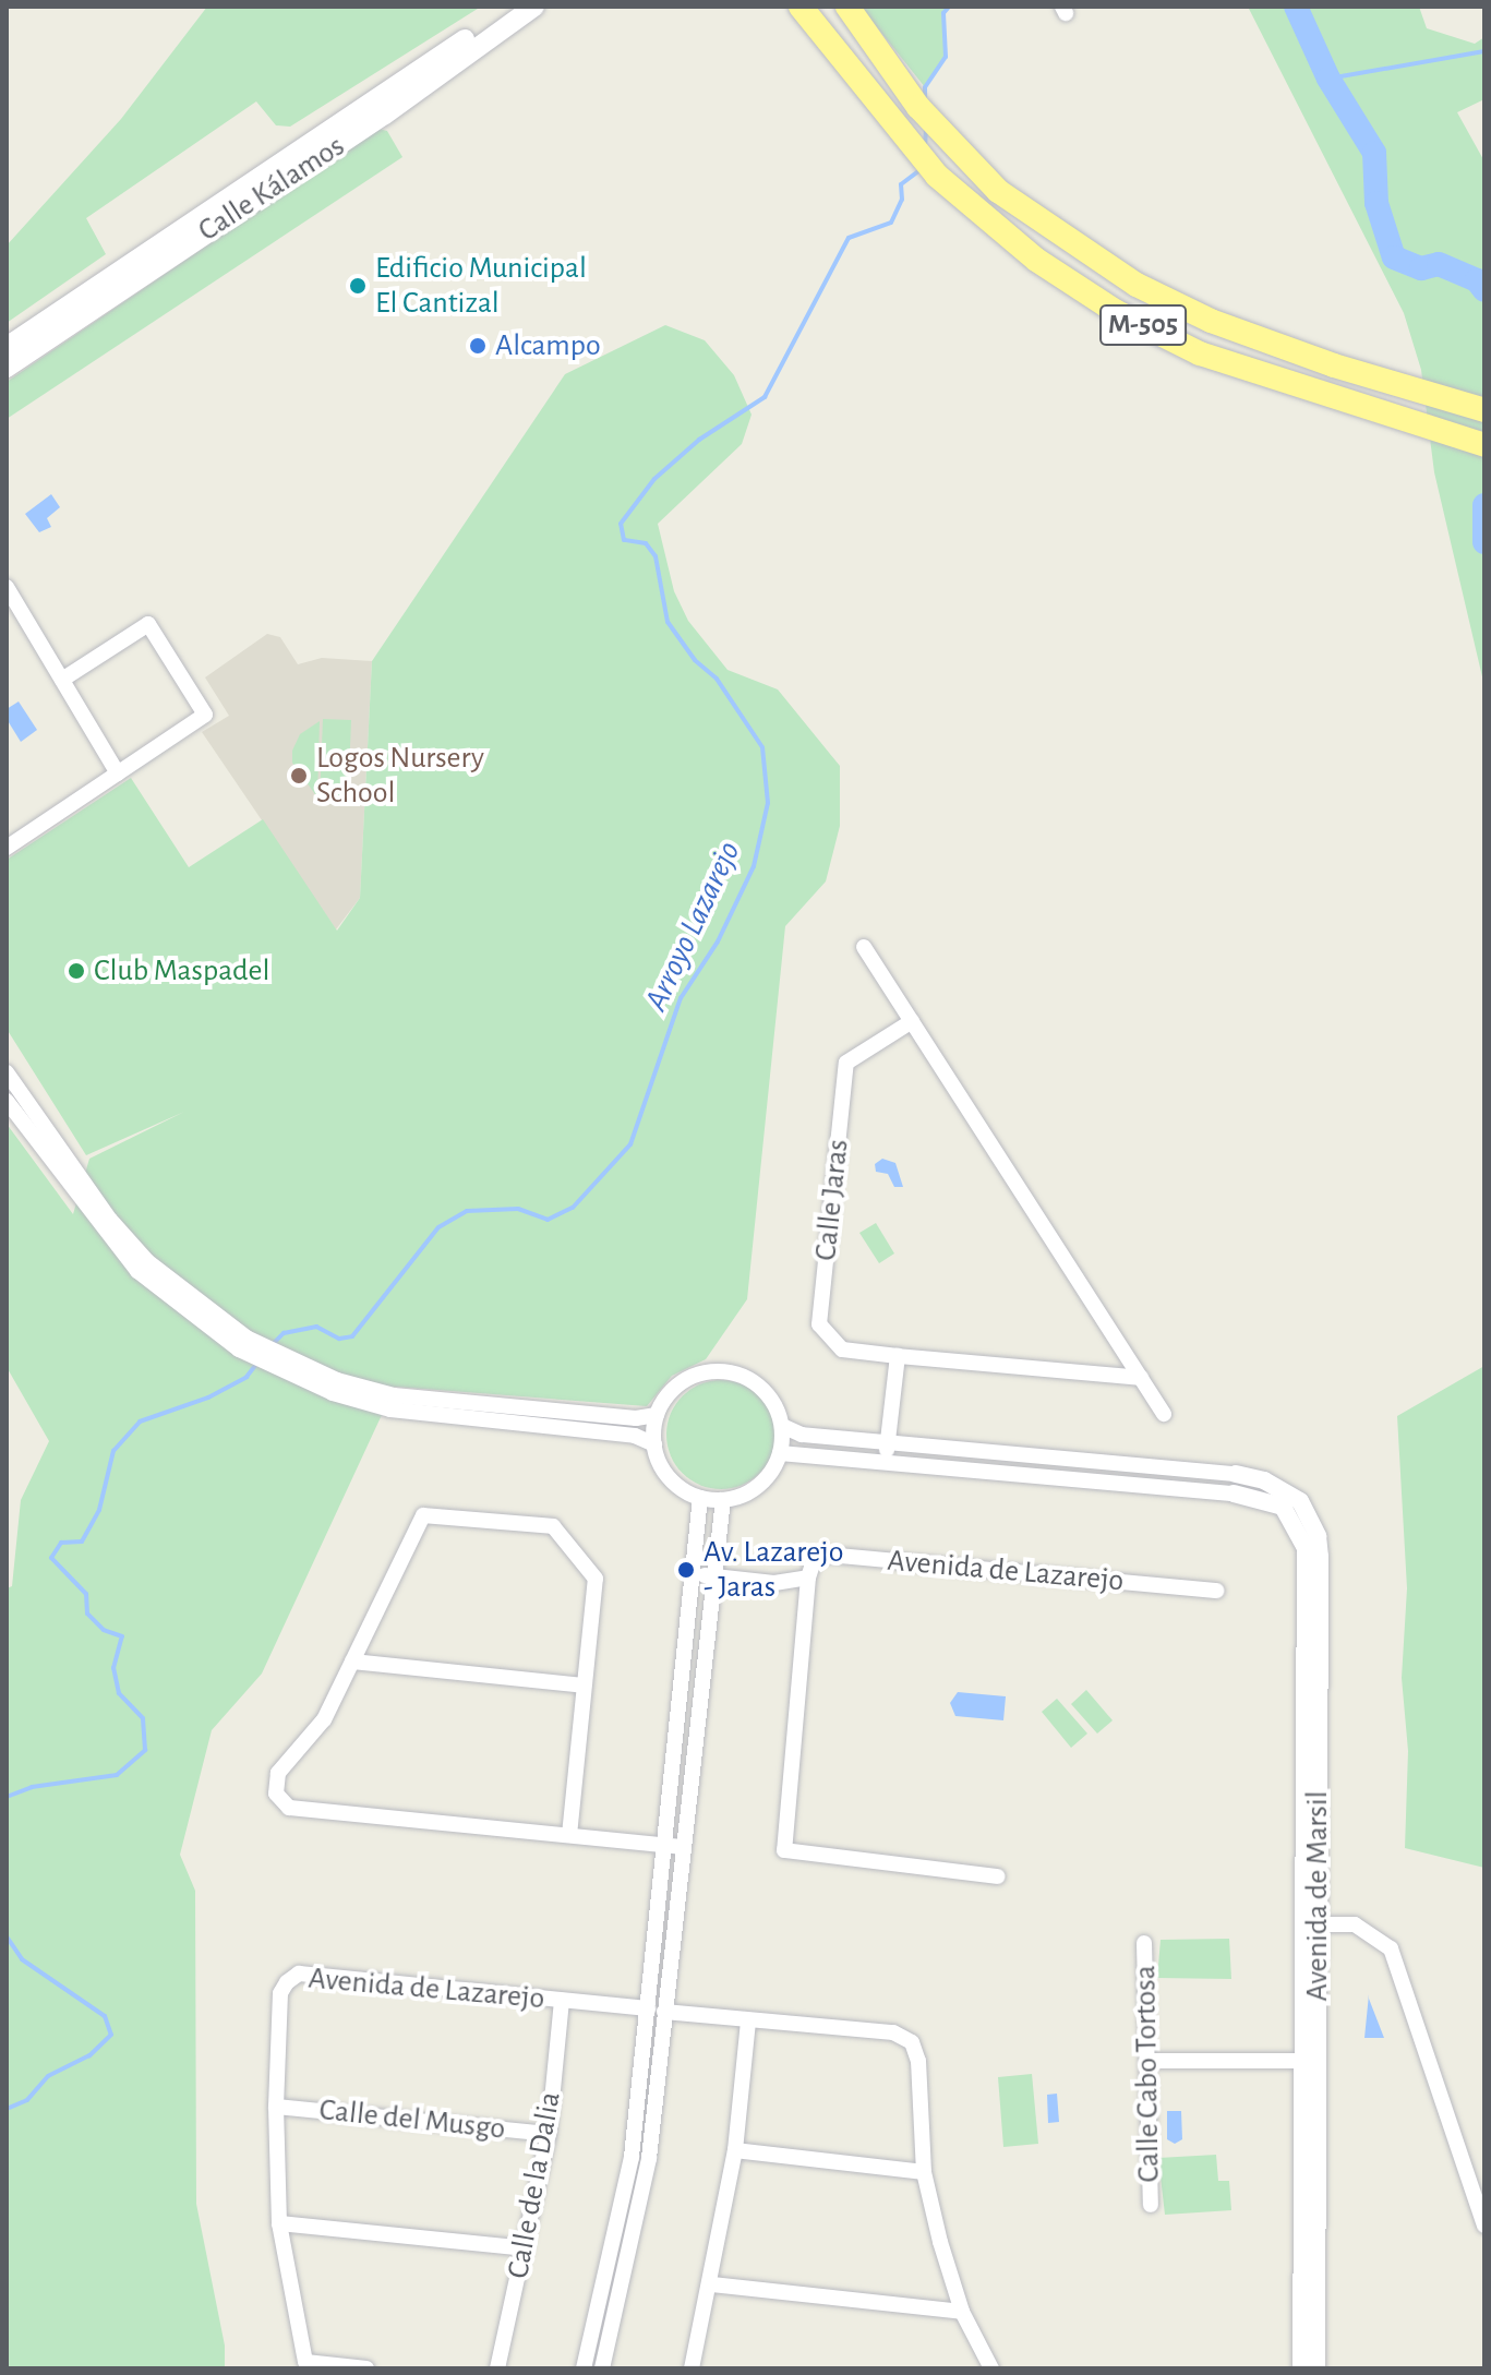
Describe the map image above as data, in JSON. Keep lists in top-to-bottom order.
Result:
{
  "streets": {
    "highway": ["M-505"],
    "main road": ["Calle Kálamos"],
    "street": [
      "Calle Jaras",
      "Avenida de Lazarejo",
      "Avenida de Marsil",
      "Calle Cabo Tortosa",
      "Calle del Musgo",
      "Calle de la Dalia"
    ]
  },
  "crossings": [
    ["Avenida de Lazarejo", "Calle del Musgo"],
    ["Avenida de Lazarejo", "Calle de la Dalia"],
    ["Calle del Musgo", "Calle de la Dalia"]
  ],
  "water": ["Arroyo Lazarejo"],
  "places": [
    "Edificio Municipal El Cantizal",
    "Alcampo",
    "Logos Nursery School",
    "Club Maspadel",
    "Av. Lazarejo - Jaras"
  ]
}
